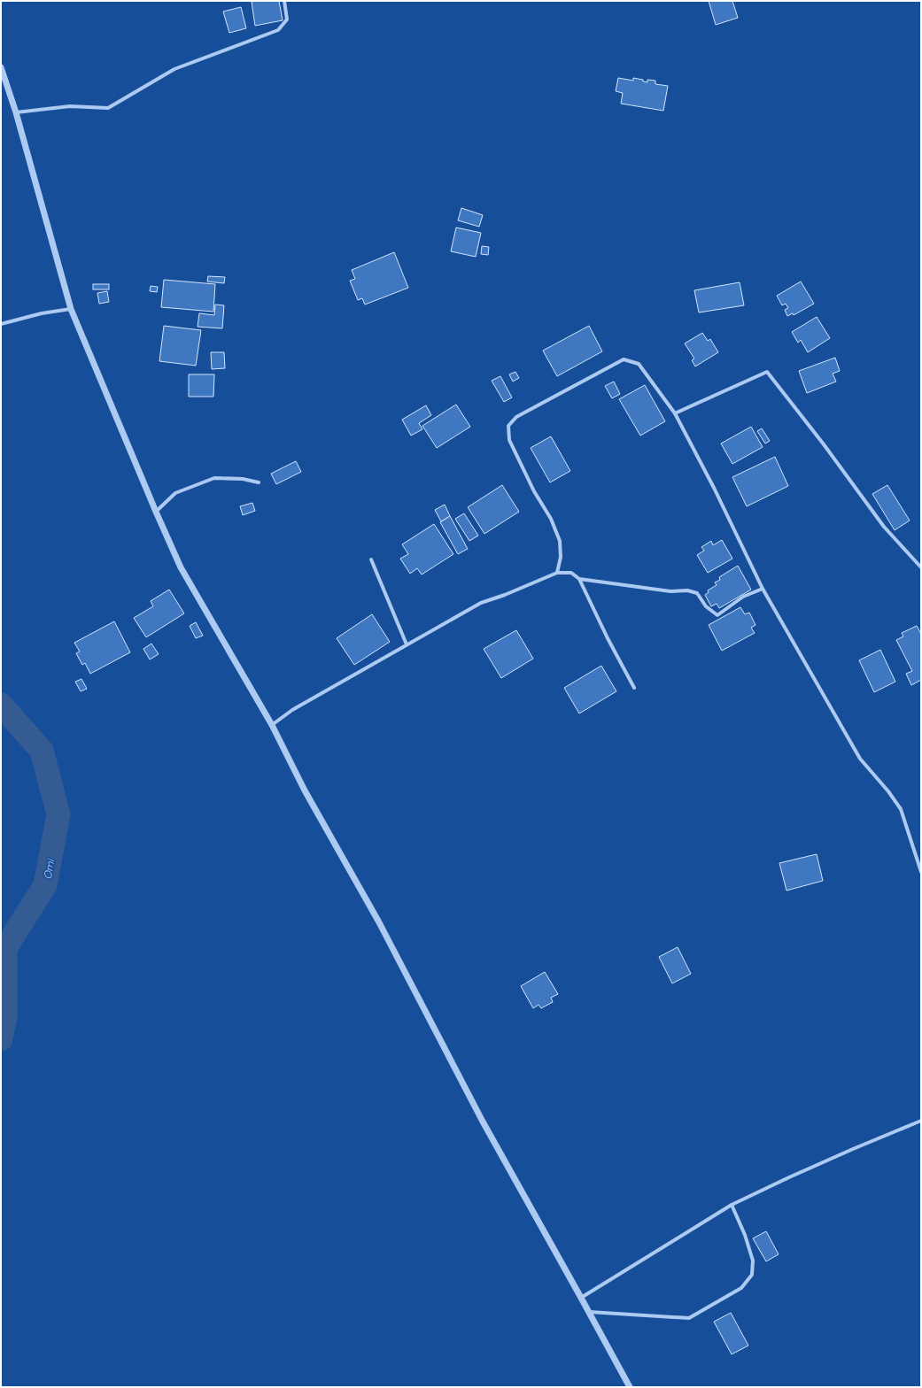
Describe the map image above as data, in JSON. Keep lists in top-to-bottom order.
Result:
{
  "water": ["Omi"]
}
